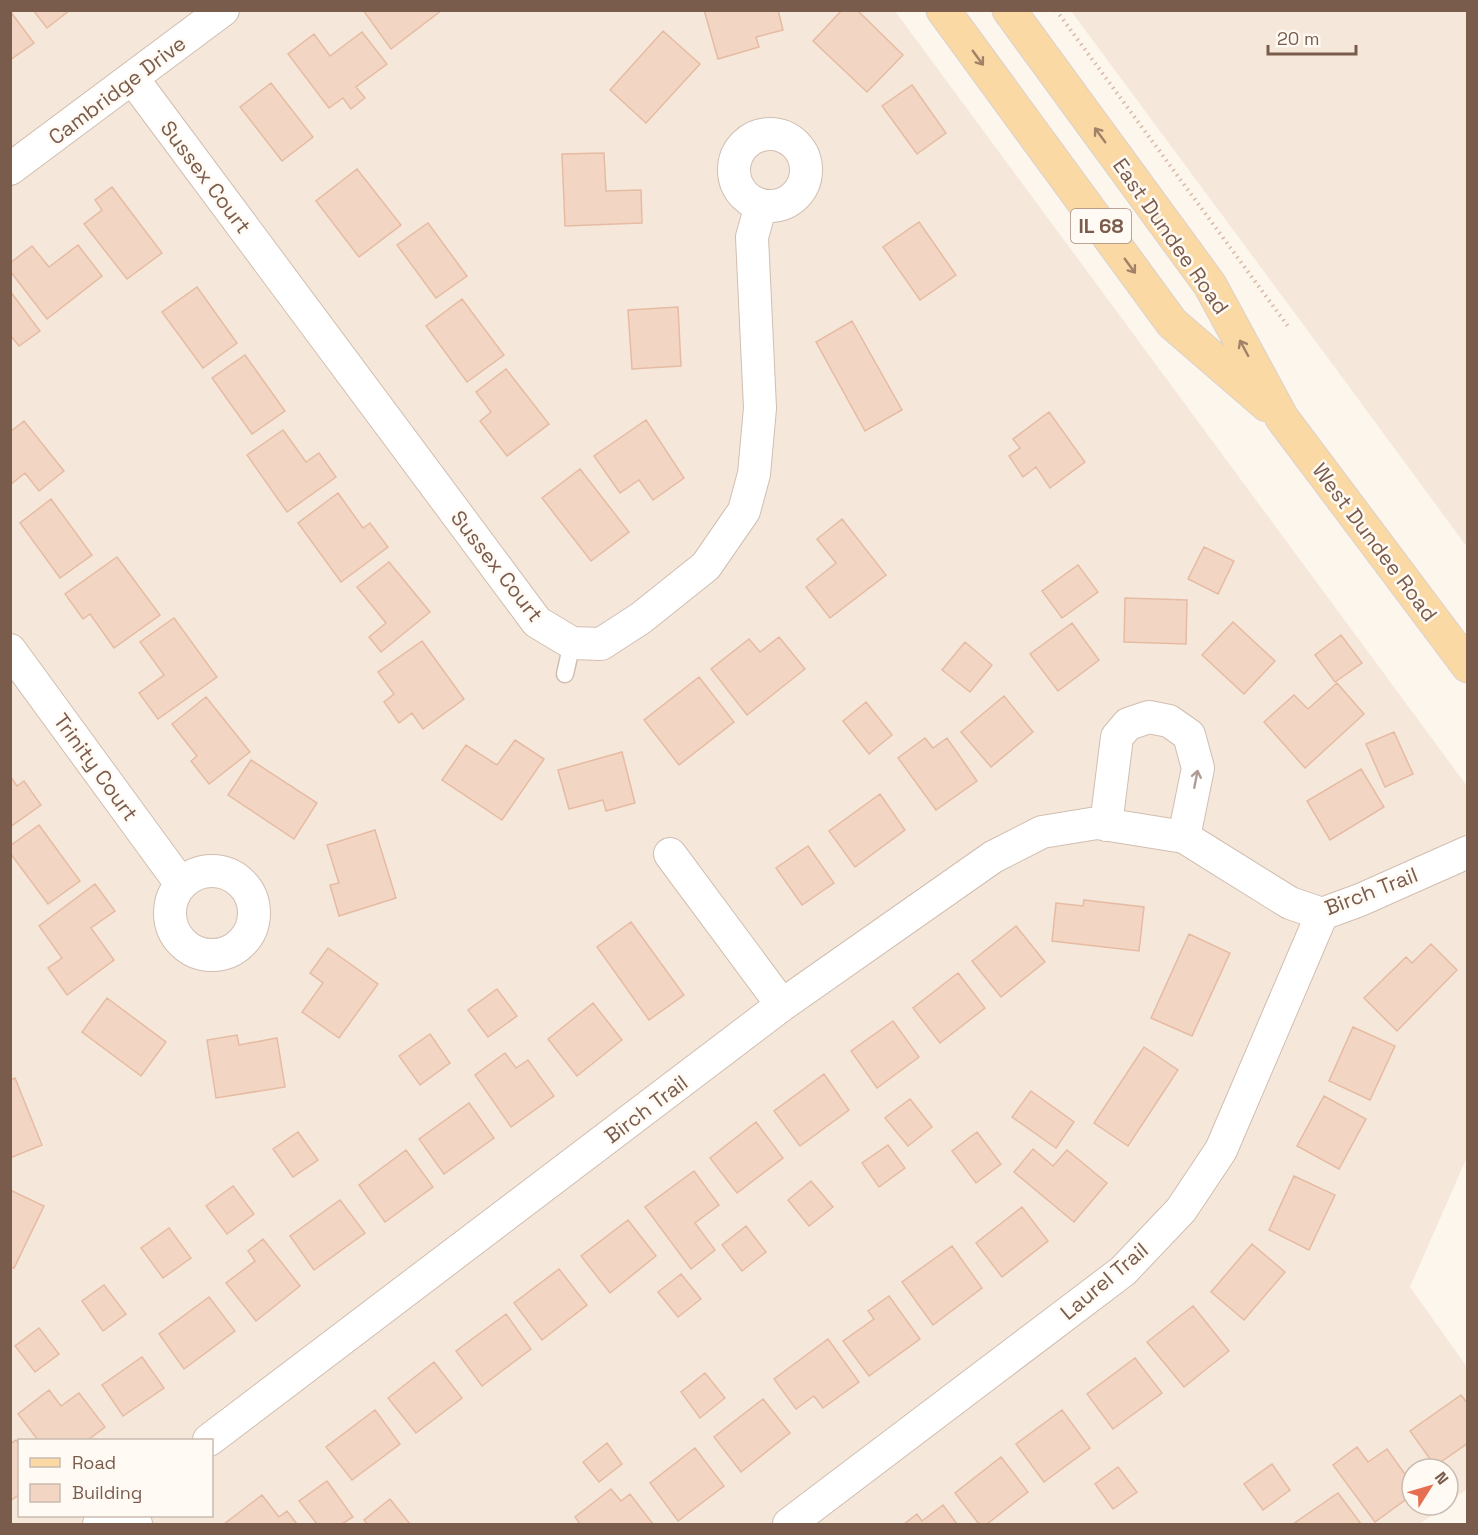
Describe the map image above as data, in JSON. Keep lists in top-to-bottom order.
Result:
{
  "streets": {
    "main road": ["IL 68", "East Dundee Road", "West Dundee Road"],
    "street": [
      "Cambridge Drive",
      "Sussex Court",
      "Trinity Court",
      "Birch Trail",
      "Laurel Trail"
    ]
  },
  "crossings": [
    ["Cambridge Drive", "Sussex Court"],
    ["East Dundee Road", "West Dundee Road"],
    ["Birch Trail", "Laurel Trail"]
  ],
  "legend": ["Road", "Building"],
  "scale_bar": "20 m",
  "north": "top right"
}
